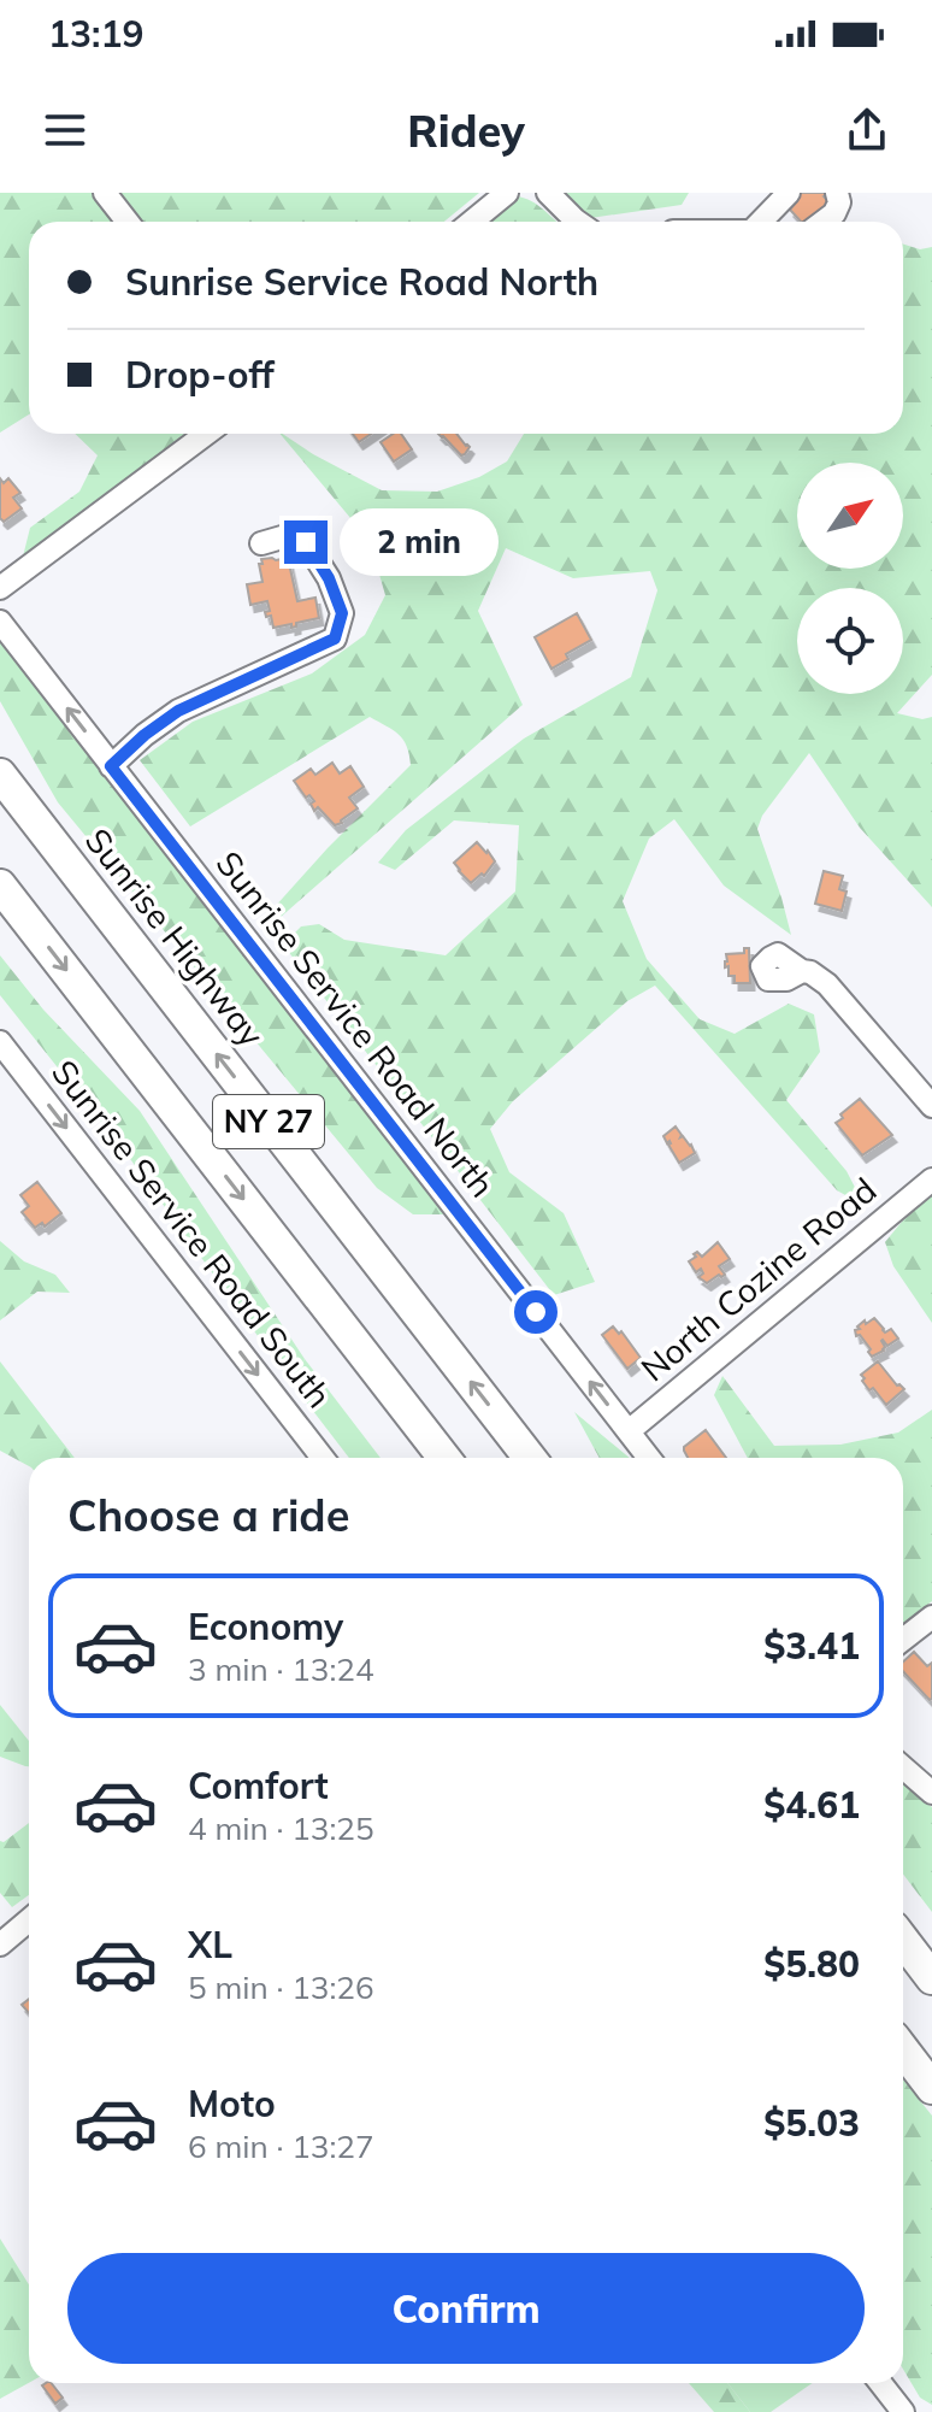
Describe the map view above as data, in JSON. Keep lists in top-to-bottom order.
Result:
{
  "streets": {
    "highway": ["Sunrise Highway", "NY 27"],
    "street": ["Sunrise Service Road North", "Sunrise Service Road South", "North Cozine Road"]
  },
  "crossings": [
    ["Sunrise Service Road North", "North Cozine Road"]
  ],
  "one_way": ["Sunrise Service Road North", "Sunrise Service Road South"],
  "north": "top right",
  "page": {
    "status": "13:19",
    "header": "Ridey",
    "banner": ["Sunrise Service Road North", "Drop-off"],
    "bubble": "2 min",
    "heading": "Choose a ride",
    "list": [
      {
        "name": "Economy",
        "note": "3 min · 13:24",
        "value": "$3.41"
      },
      {
        "name": "Comfort",
        "note": "4 min · 13:25",
        "value": "$4.61"
      },
      {
        "name": "XL",
        "note": "5 min · 13:26",
        "value": "$5.80"
      },
      {
        "name": "Moto",
        "note": "6 min · 13:27",
        "value": "$5.03"
      }
    ],
    "buttons": "Confirm"
  }
}
